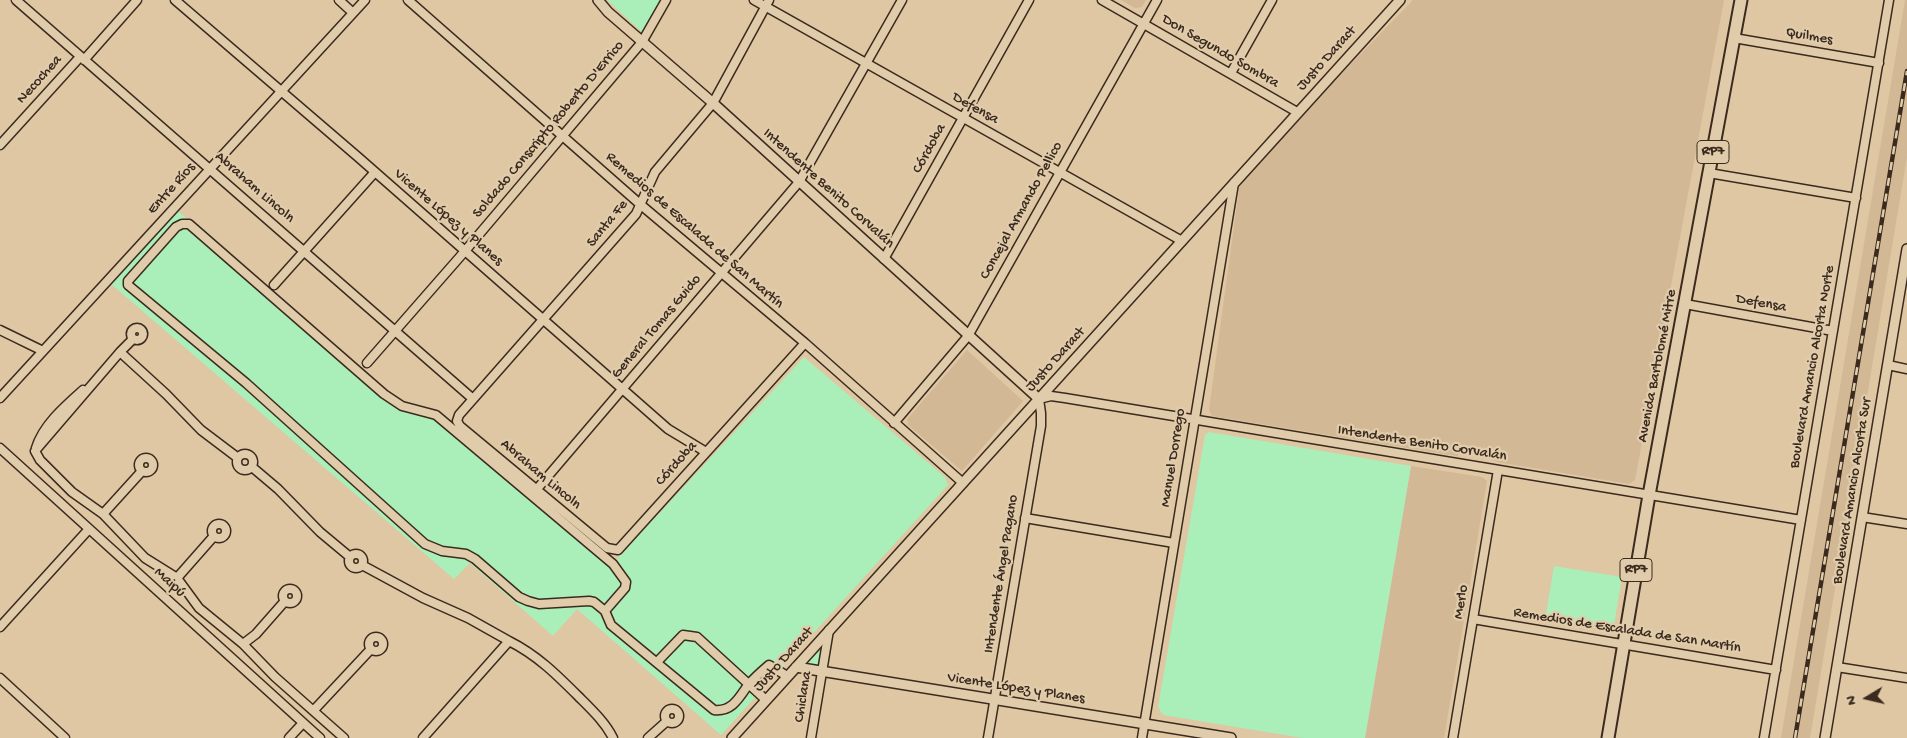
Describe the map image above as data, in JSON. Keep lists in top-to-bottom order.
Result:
{
  "streets": {
    "main road": ["RP7", "Avenida Bartolomé Mitre"],
    "street": [
      "Quilmes",
      "Don Segundo Sombra",
      "Justo Daract",
      "Necochea",
      "Defensa",
      "Soldado Conscripto Roberto D'Errico",
      "Córdoba",
      "Abraham Lincoln",
      "Entre Ríos",
      "Intendente Benito Corvalán",
      "Concejal Armando Pellico",
      "Vicente López y Planes",
      "Santa Fe",
      "Remedios de Escalada de San Martín",
      "General Tomas Guido",
      "Boulevard Amancio Alcorta Norte",
      "Manuel Dorrego",
      "Boulevard Amancio Alcorta Sur",
      "Intendente Ángel Pagano",
      "Maipú",
      "Merlo",
      "Chiclana"
    ]
  },
  "crossings": [
    ["Quilmes", "Avenida Bartolomé Mitre"],
    ["Quilmes", "Boulevard Amancio Alcorta Norte"],
    ["Don Segundo Sombra", "Justo Daract"],
    ["Don Segundo Sombra", "Concejal Armando Pellico"],
    ["Justo Daract", "Defensa"],
    ["Justo Daract", "Intendente Benito Corvalán"],
    ["Justo Daract", "Vicente López y Planes"],
    ["Justo Daract", "Remedios de Escalada de San Martín"],
    ["Justo Daract", "Manuel Dorrego"],
    ["Justo Daract", "Intendente Ángel Pagano"],
    ["Justo Daract", "Chiclana"],
    ["Necochea", "Abraham Lincoln"],
    ["Defensa", "Córdoba"],
    ["Defensa", "Concejal Armando Pellico"],
    ["Defensa", "Santa Fe"],
    ["Defensa", "General Tomas Guido"],
    ["Defensa", "Avenida Bartolomé Mitre"],
    ["Defensa", "Boulevard Amancio Alcorta Norte"],
    ["Soldado Conscripto Roberto D'Errico", "Abraham Lincoln"],
    ["Soldado Conscripto Roberto D'Errico", "Intendente Benito Corvalán"],
    ["Soldado Conscripto Roberto D'Errico", "Vicente López y Planes"],
    ["Soldado Conscripto Roberto D'Errico", "Remedios de Escalada de San Martín"],
    ["Córdoba", "Abraham Lincoln"],
    ["Córdoba", "Intendente Benito Corvalán"],
    ["Córdoba", "Vicente López y Planes"],
    ["Córdoba", "Remedios de Escalada de San Martín"],
    ["Abraham Lincoln", "Entre Ríos"],
    ["Abraham Lincoln", "Santa Fe"],
    ["Abraham Lincoln", "General Tomas Guido"],
    ["Entre Ríos", "Vicente López y Planes"],
    ["Intendente Benito Corvalán", "Concejal Armando Pellico"],
    ["Intendente Benito Corvalán", "Santa Fe"],
    ["Intendente Benito Corvalán", "General Tomas Guido"],
    ["Intendente Benito Corvalán", "Avenida Bartolomé Mitre"],
    ["Intendente Benito Corvalán", "Boulevard Amancio Alcorta Norte"],
    ["Intendente Benito Corvalán", "Manuel Dorrego"],
    ["Intendente Benito Corvalán", "Intendente Ángel Pagano"],
    ["Intendente Benito Corvalán", "Merlo"],
    ["Concejal Armando Pellico", "Remedios de Escalada de San Martín"],
    ["Vicente López y Planes", "Santa Fe"],
    ["Vicente López y Planes", "General Tomas Guido"],
    ["Vicente López y Planes", "Manuel Dorrego"],
    ["Vicente López y Planes", "Intendente Ángel Pagano"],
    ["Vicente López y Planes", "Chiclana"],
    ["Santa Fe", "Remedios de Escalada de San Martín"],
    ["Remedios de Escalada de San Martín", "General Tomas Guido"],
    ["Remedios de Escalada de San Martín", "Avenida Bartolomé Mitre"],
    ["Remedios de Escalada de San Martín", "Boulevard Amancio Alcorta Norte"],
    ["Remedios de Escalada de San Martín", "Merlo"]
  ],
  "north": "left"
}
